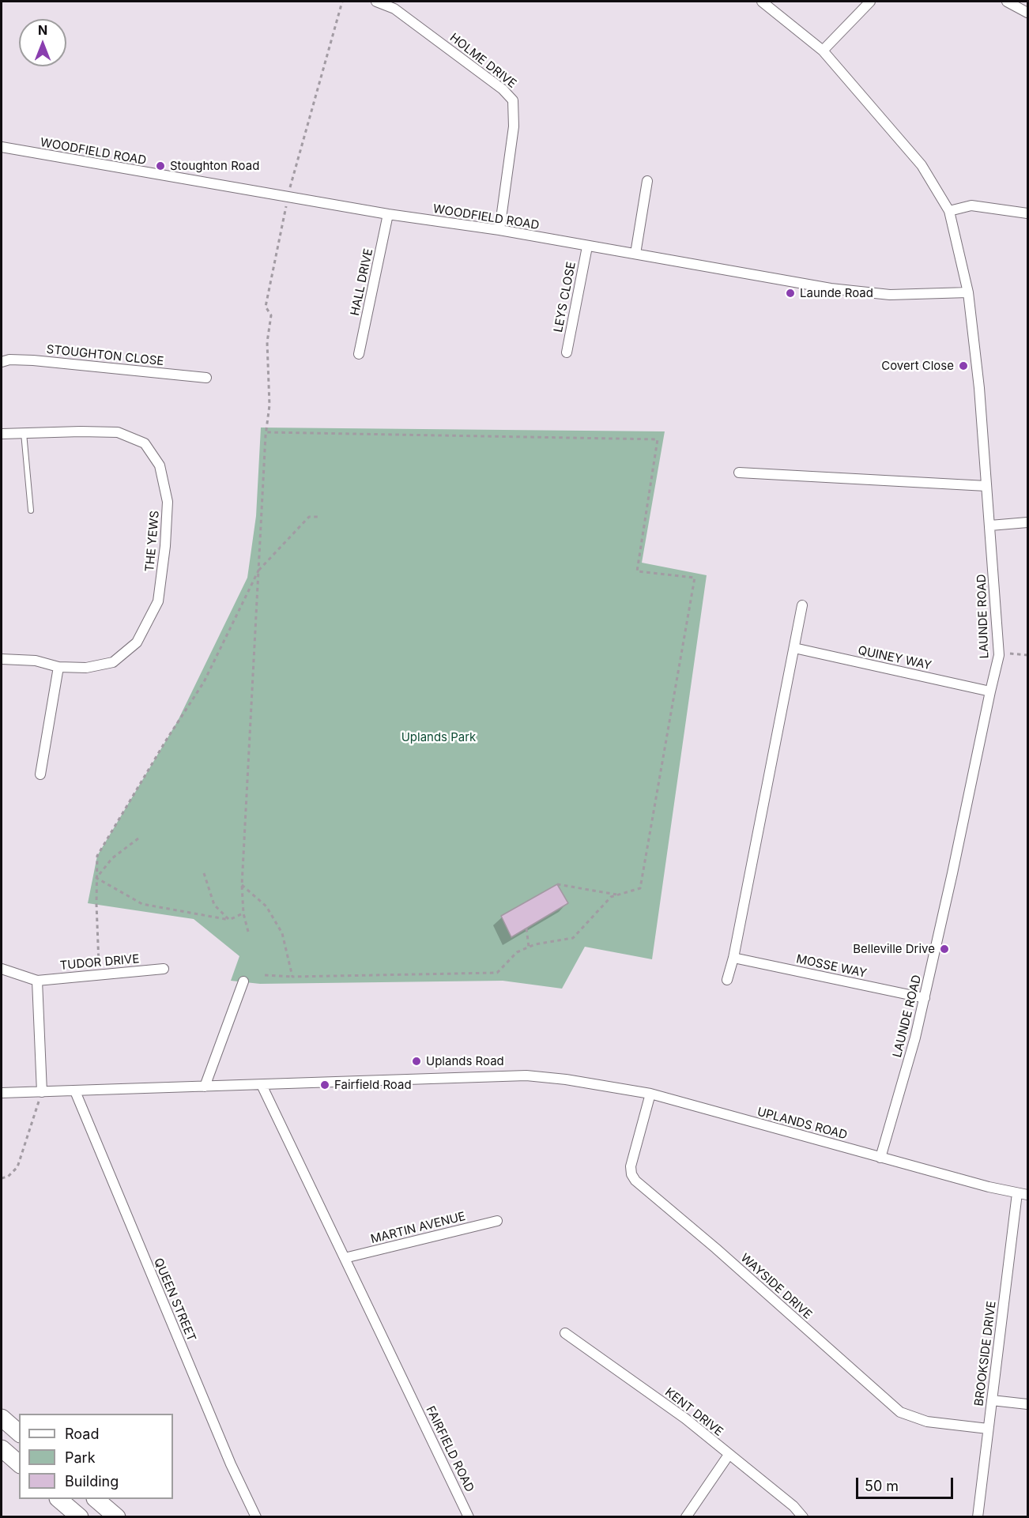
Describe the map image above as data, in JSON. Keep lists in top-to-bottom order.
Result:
{
  "streets": {
    "street": [
      "HOLME DRIVE",
      "WOODFIELD ROAD",
      "HALL DRIVE",
      "LEYS CLOSE",
      "STOUGHTON CLOSE",
      "THE YEWS",
      "LAUNDE ROAD",
      "QUINEY WAY",
      "TUDOR DRIVE",
      "MOSSE WAY",
      "UPLANDS ROAD",
      "MARTIN AVENUE",
      "WAYSIDE DRIVE",
      "QUEEN STREET",
      "BROOKSIDE DRIVE",
      "KENT DRIVE",
      "FAIRFIELD ROAD"
    ]
  },
  "crossings": [
    ["HOLME DRIVE", "WOODFIELD ROAD"],
    ["WOODFIELD ROAD", "HALL DRIVE"],
    ["WOODFIELD ROAD", "LEYS CLOSE"],
    ["WOODFIELD ROAD", "LAUNDE ROAD"],
    ["LAUNDE ROAD", "QUINEY WAY"],
    ["LAUNDE ROAD", "MOSSE WAY"],
    ["LAUNDE ROAD", "UPLANDS ROAD"],
    ["UPLANDS ROAD", "WAYSIDE DRIVE"],
    ["UPLANDS ROAD", "QUEEN STREET"],
    ["UPLANDS ROAD", "BROOKSIDE DRIVE"],
    ["UPLANDS ROAD", "FAIRFIELD ROAD"],
    ["MARTIN AVENUE", "FAIRFIELD ROAD"],
    ["WAYSIDE DRIVE", "BROOKSIDE DRIVE"]
  ],
  "parks": ["Uplands Park"],
  "places": [
    "Stoughton Road",
    "Launde Road",
    "Covert Close",
    "Belleville Drive",
    "Uplands Road",
    "Fairfield Road"
  ],
  "legend": ["Road", "Park", "Building"],
  "scale_bar": "50 m",
  "north": "top"
}
